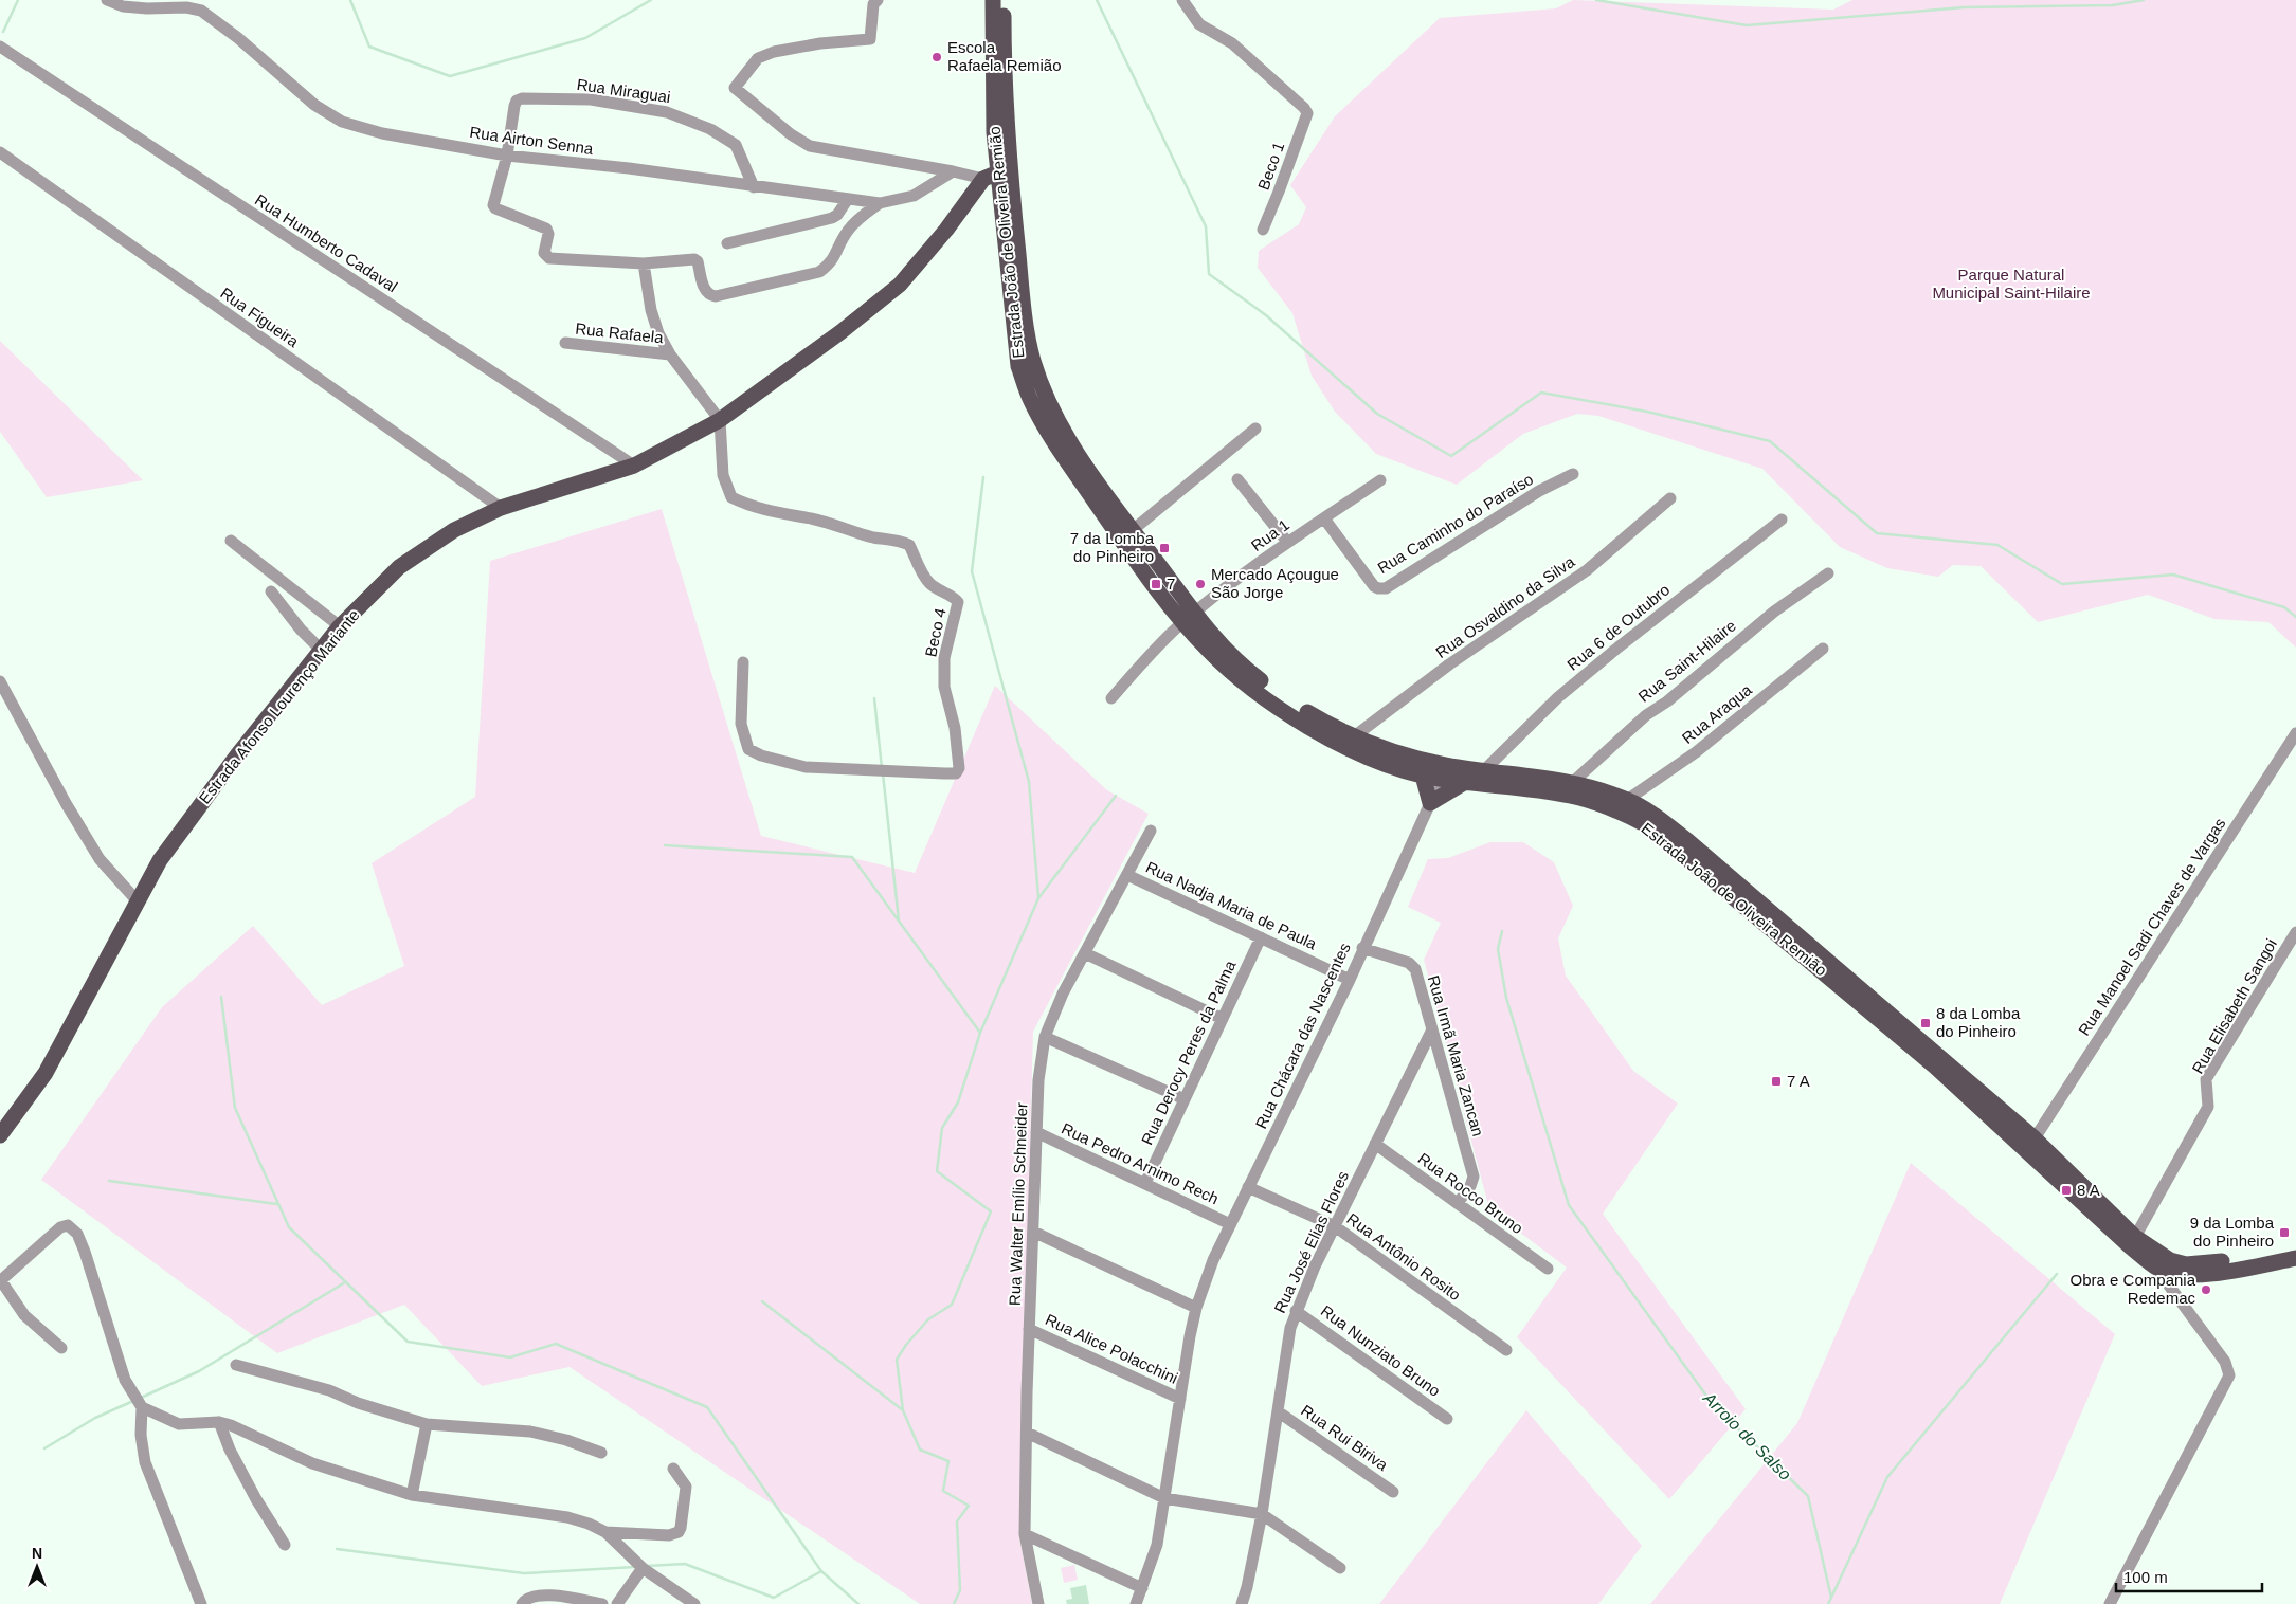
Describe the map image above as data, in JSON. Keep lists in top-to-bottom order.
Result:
{
  "streets": {
    "main road": ["Estrada João de Oliveira Remião", "Estrada Afonso Lourenço Mariante"],
    "street": [
      "Rua Miraguai",
      "Rua Airton Senna",
      "Beco 1",
      "Rua Humberto Cadaval",
      "Rua Figueira",
      "Rua Rafaela",
      "Rua Caminho do Paraíso",
      "Rua 1",
      "Rua Osvaldino da Silva",
      "Rua 6 de Outubro",
      "Beco 4",
      "Rua Saint-Hilaire",
      "Rua Araqua",
      "Rua Nadja Maria de Paula",
      "Rua Manoel Sadi Chaves de Vargas",
      "Rua Elisabeth Sangoi",
      "Rua Chácara das Nascentes",
      "Rua Derocy Peres da Palma",
      "Rua Irmã Maria Zancan",
      "Rua Pedro Arnimo Rech",
      "Rua Rocco Bruno",
      "Rua Walter Emílio Schneider",
      "Rua José Elias Flores",
      "Rua Antônio Rosito",
      "Rua Alice Polacchini",
      "Rua Nunziato Bruno",
      "Rua Rui Biriva"
    ]
  },
  "crossings": [
    ["Rua Miraguai", "Rua Airton Senna"],
    ["Estrada João de Oliveira Remião", "Rua 1"],
    ["Estrada João de Oliveira Remião", "Rua Osvaldino da Silva"],
    ["Estrada João de Oliveira Remião", "Rua 6 de Outubro"],
    ["Estrada João de Oliveira Remião", "Rua Saint-Hilaire"],
    ["Estrada João de Oliveira Remião", "Estrada Afonso Lourenço Mariante"],
    ["Estrada João de Oliveira Remião", "Rua Araqua"],
    ["Estrada João de Oliveira Remião", "Rua Manoel Sadi Chaves de Vargas"],
    ["Estrada João de Oliveira Remião", "Rua Elisabeth Sangoi"],
    ["Estrada João de Oliveira Remião", "Rua Chácara das Nascentes"],
    ["Rua Humberto Cadaval", "Estrada Afonso Lourenço Mariante"],
    ["Rua Figueira", "Estrada Afonso Lourenço Mariante"],
    ["Rua Caminho do Paraíso", "Rua 1"],
    ["Beco 4", "Estrada Afonso Lourenço Mariante"],
    ["Rua Nadja Maria de Paula", "Rua Chácara das Nascentes"],
    ["Rua Nadja Maria de Paula", "Rua Derocy Peres da Palma"],
    ["Rua Nadja Maria de Paula", "Rua Walter Emílio Schneider"],
    ["Rua Chácara das Nascentes", "Rua Irmã Maria Zancan"],
    ["Rua Chácara das Nascentes", "Rua Pedro Arnimo Rech"],
    ["Rua Chácara das Nascentes", "Rua Antônio Rosito"],
    ["Rua Chácara das Nascentes", "Rua Alice Polacchini"],
    ["Rua Derocy Peres da Palma", "Rua Pedro Arnimo Rech"],
    ["Rua Irmã Maria Zancan", "Rua Rocco Bruno"],
    ["Rua Irmã Maria Zancan", "Rua José Elias Flores"],
    ["Rua Pedro Arnimo Rech", "Rua Walter Emílio Schneider"],
    ["Rua Rocco Bruno", "Rua José Elias Flores"],
    ["Rua Walter Emílio Schneider", "Rua Alice Polacchini"],
    ["Rua José Elias Flores", "Rua Antônio Rosito"],
    ["Rua José Elias Flores", "Rua Nunziato Bruno"],
    ["Rua José Elias Flores", "Rua Rui Biriva"]
  ],
  "water": ["Arroio do Salso"],
  "parks": ["Parque Natural Municipal Saint-Hilaire"],
  "places": {
    "other": ["Escola Rafaela Remião", "Mercado Açougue São Jorge", "Obra e Compania Redemac"],
    "transit": [
      "7 da Lomba do Pinheiro",
      "7",
      "8 da Lomba do Pinheiro",
      "7 A",
      "8 A",
      "9 da Lomba do Pinheiro"
    ]
  },
  "scale_bar": "100 m",
  "north": "top"
}
